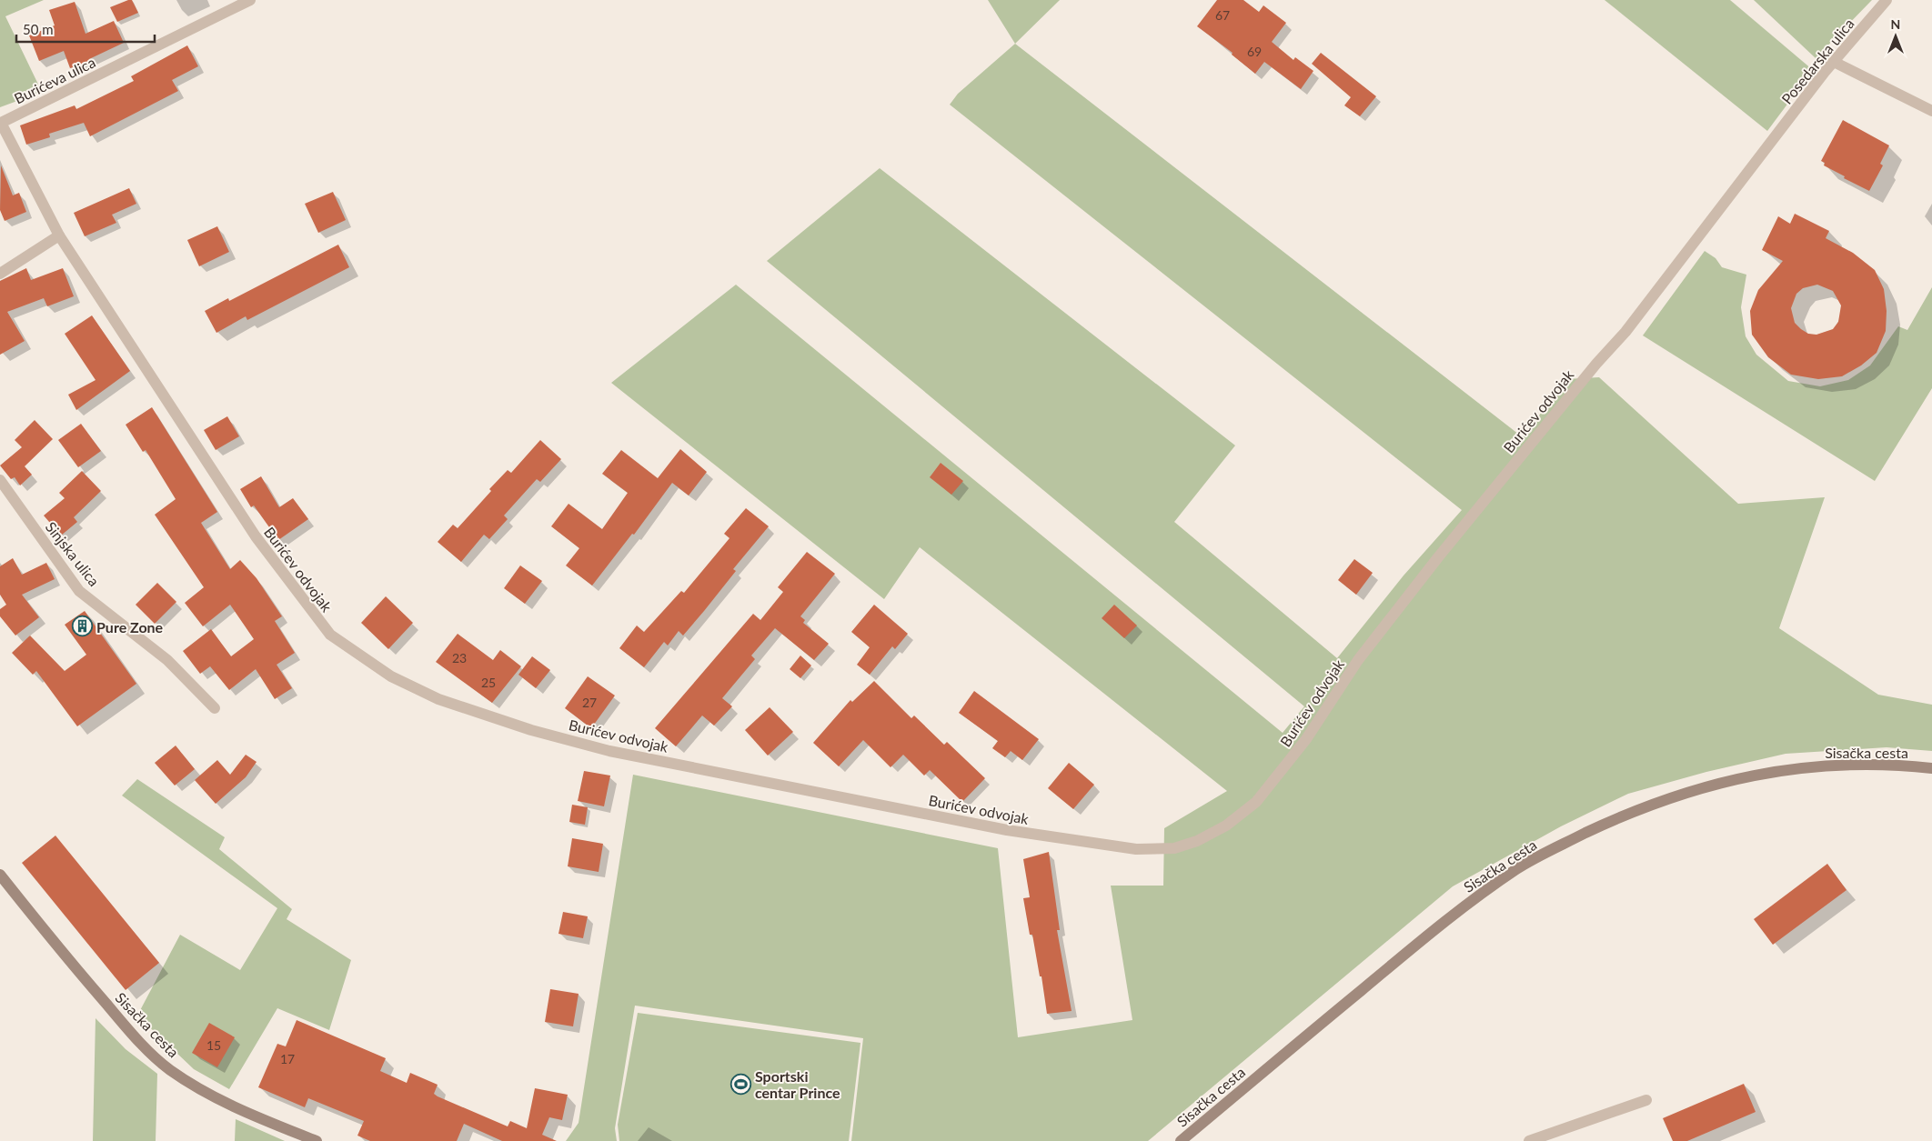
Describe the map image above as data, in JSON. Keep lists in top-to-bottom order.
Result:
{
  "streets": {
    "main road": ["Sisačka cesta"],
    "street": [
      "Posedarska ulica",
      "Burićeva ulica",
      "Burićev odvojak",
      "Sinjska ulica"
    ]
  },
  "crossings": [
    ["Posedarska ulica", "Burićev odvojak"],
    ["Burićeva ulica", "Burićev odvojak"]
  ],
  "places": {
    "building": ["Pure Zone"],
    "sports": ["Sportski centar Prince"]
  },
  "house_numbers": [
    "67",
    "69",
    "23",
    "25",
    "27",
    "15",
    "17"
  ],
  "scale_bar": "50 m",
  "north": "top"
}
